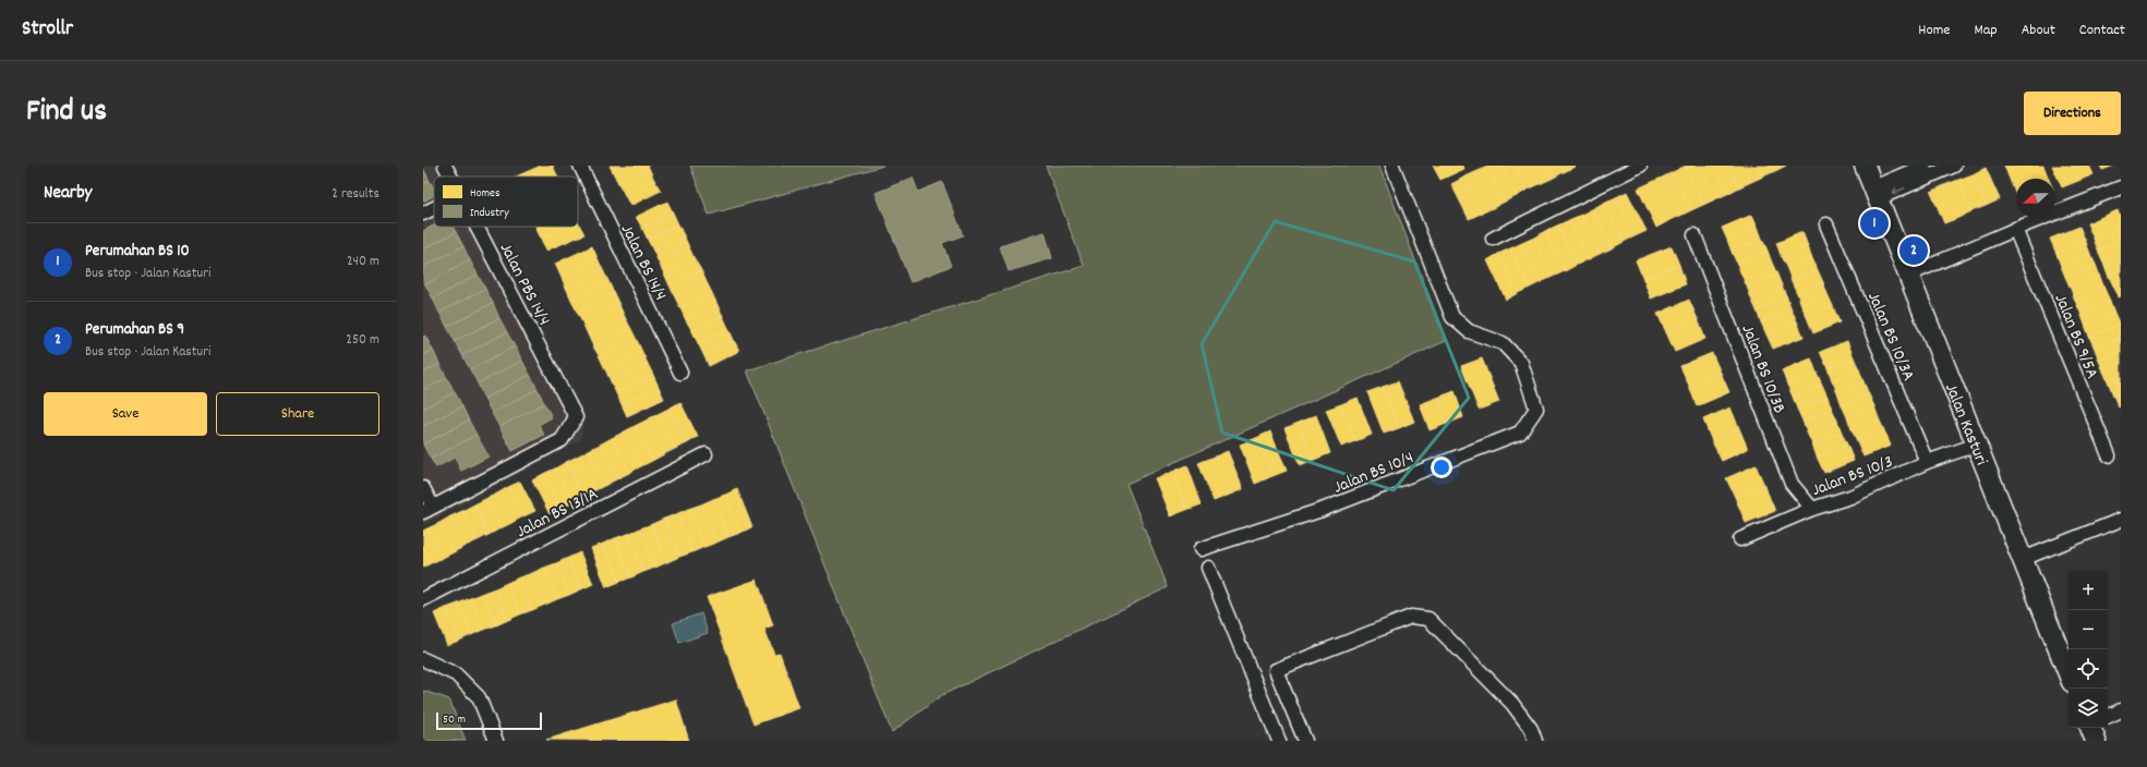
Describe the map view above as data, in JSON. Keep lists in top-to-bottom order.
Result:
{
  "streets": {
    "street": [
      "Jalan BS 14/4",
      "Jalan PBS 14/4",
      "Jalan BS 10/3A",
      "Jalan BS 9/5A",
      "Jalan BS 10/3B",
      "Jalan Kasturi",
      "Jalan BS 10/4",
      "Jalan BS 10/3",
      "Jalan BS 13/1A"
    ]
  },
  "crossings": [
    ["Jalan BS 10/3A", "Jalan BS 10/3"],
    ["Jalan BS 10/3B", "Jalan BS 10/3"],
    ["Jalan Kasturi", "Jalan BS 10/3"]
  ],
  "legend": ["Homes", "Industry"],
  "scale_bar": "50 m",
  "north": "left",
  "page": {
    "header": "Strollr",
    "nav": [
      "Home",
      "Map",
      "About",
      "Contact"
    ],
    "title": "Find us",
    "buttons": [
      "Directions",
      ["Save", "Share"]
    ],
    "heading": ["Nearby", "2 results"],
    "pins": ["1", "2"],
    "list": [
      {
        "mark": "1",
        "name": "Perumahan BS 10",
        "note": "Bus stop · Jalan Kasturi",
        "value": "240 m"
      },
      {
        "mark": "2",
        "name": "Perumahan BS 9",
        "note": "Bus stop · Jalan Kasturi",
        "value": "250 m"
      }
    ],
    "map_buttons": ["+", "−"],
    "scale": "50 m"
  }
}
